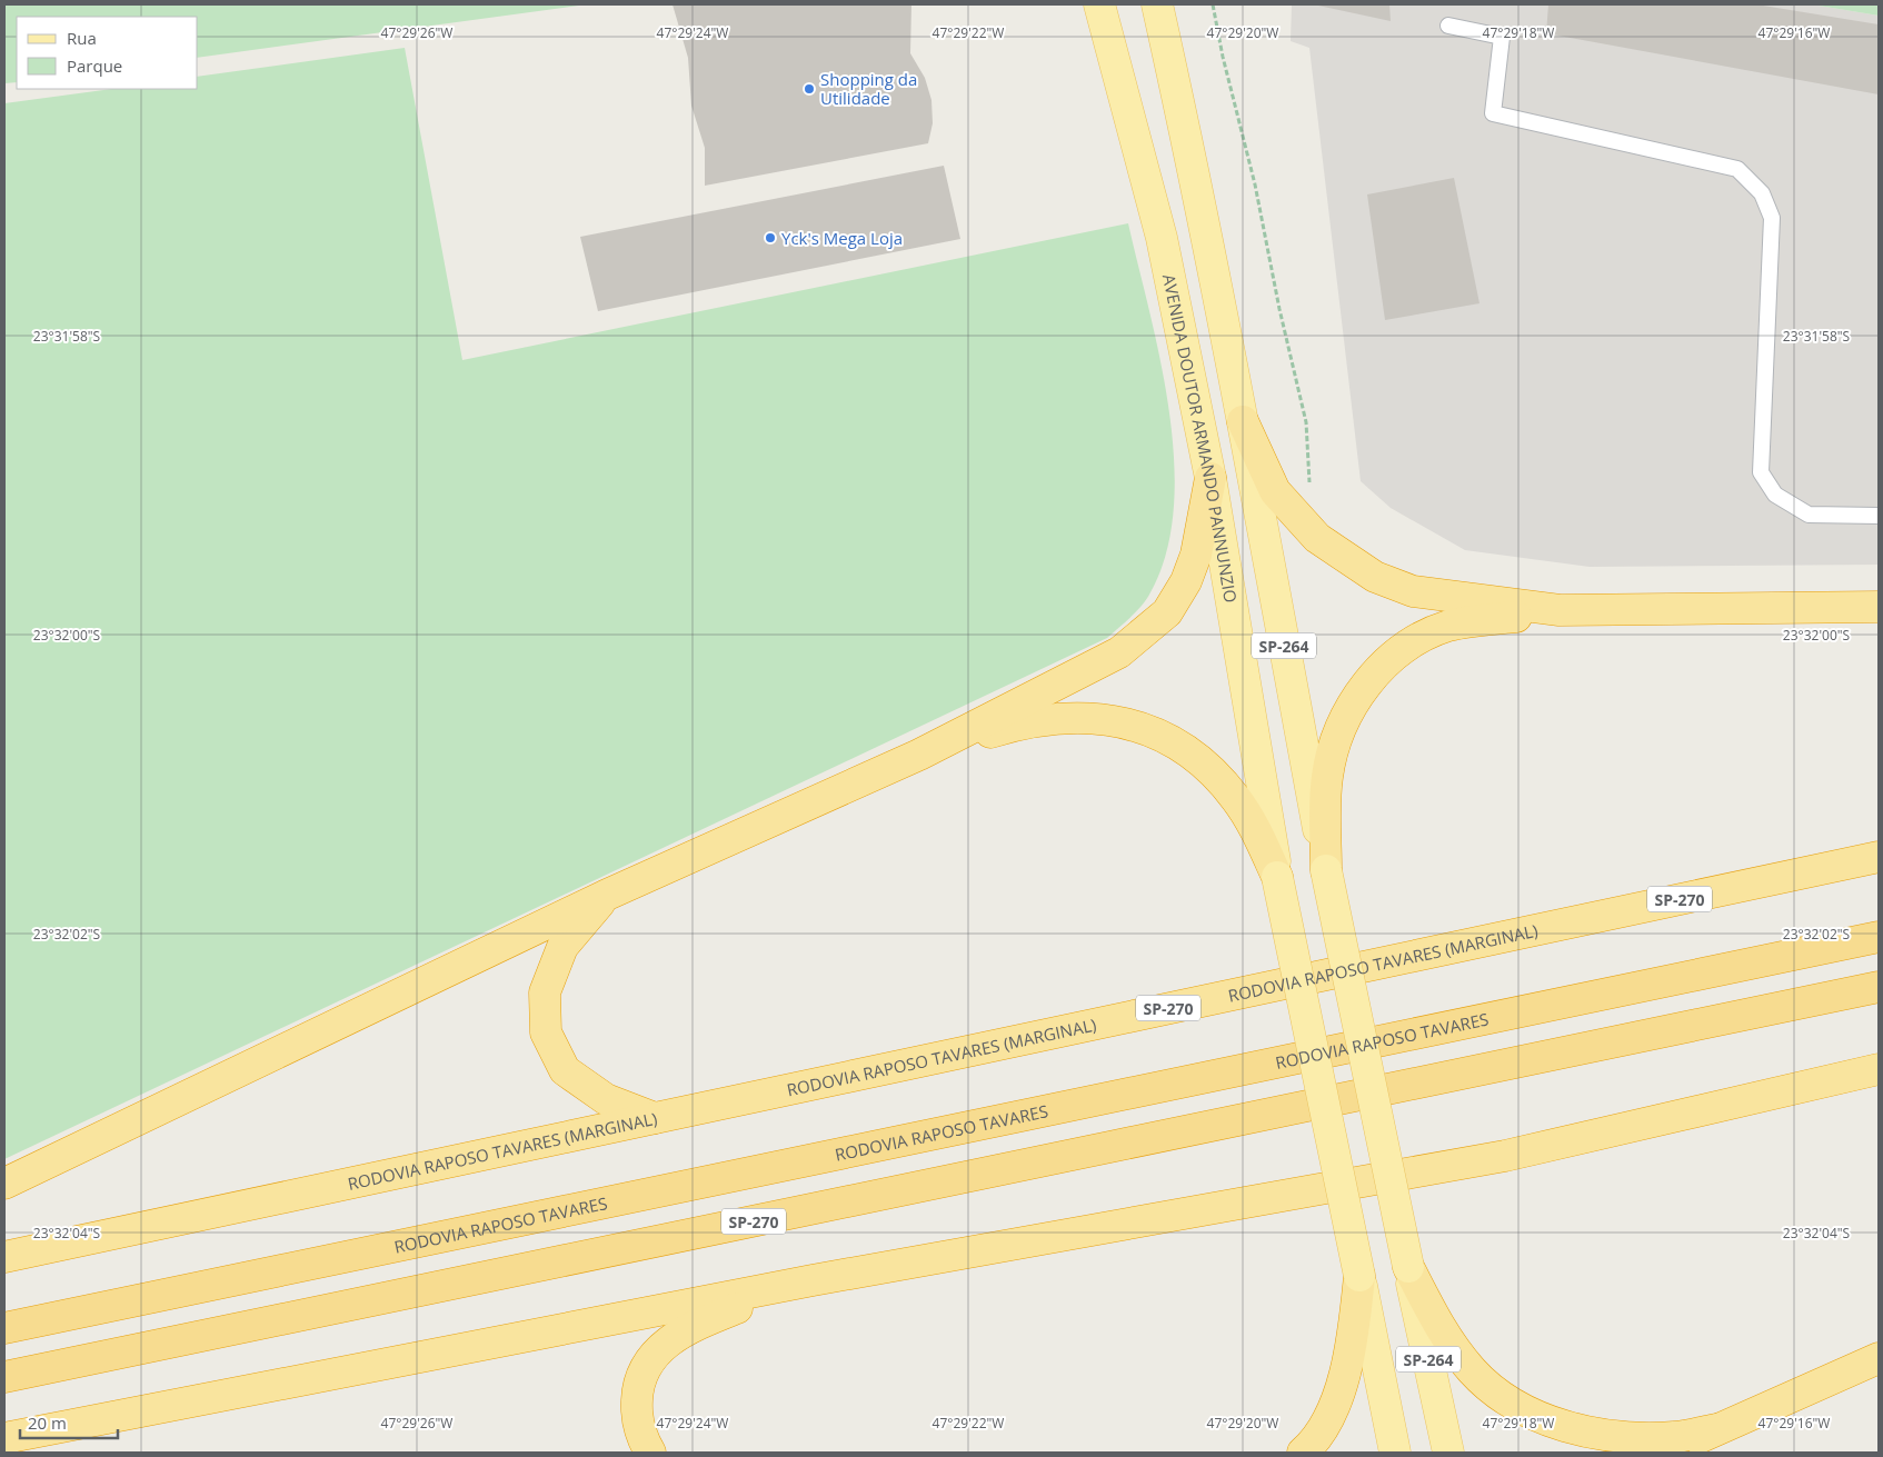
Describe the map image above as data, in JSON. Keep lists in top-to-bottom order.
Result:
{
  "streets": {
    "highway": ["SP-270", "RODOVIA RAPOSO TAVARES (MARGINAL)", "RODOVIA RAPOSO TAVARES"],
    "main road": ["AVENIDA DOUTOR ARMANDO PANNUNZIO", "SP-264"]
  },
  "crossings": [
    ["AVENIDA DOUTOR ARMANDO PANNUNZIO", "SP-264"]
  ],
  "places": ["Shopping da Utilidade", "Yck's Mega Loja"],
  "legend": ["Rua", "Parque"],
  "scale_bar": "20 m",
  "coordinates": [
    "47°29'26\"W",
    "47°29'24\"W",
    "47°29'22\"W",
    "47°29'20\"W",
    "47°29'18\"W",
    "47°29'16\"W",
    "23°31'58\"S",
    "23°32'00\"S",
    "23°32'02\"S",
    "23°32'04\"S"
  ]
}
